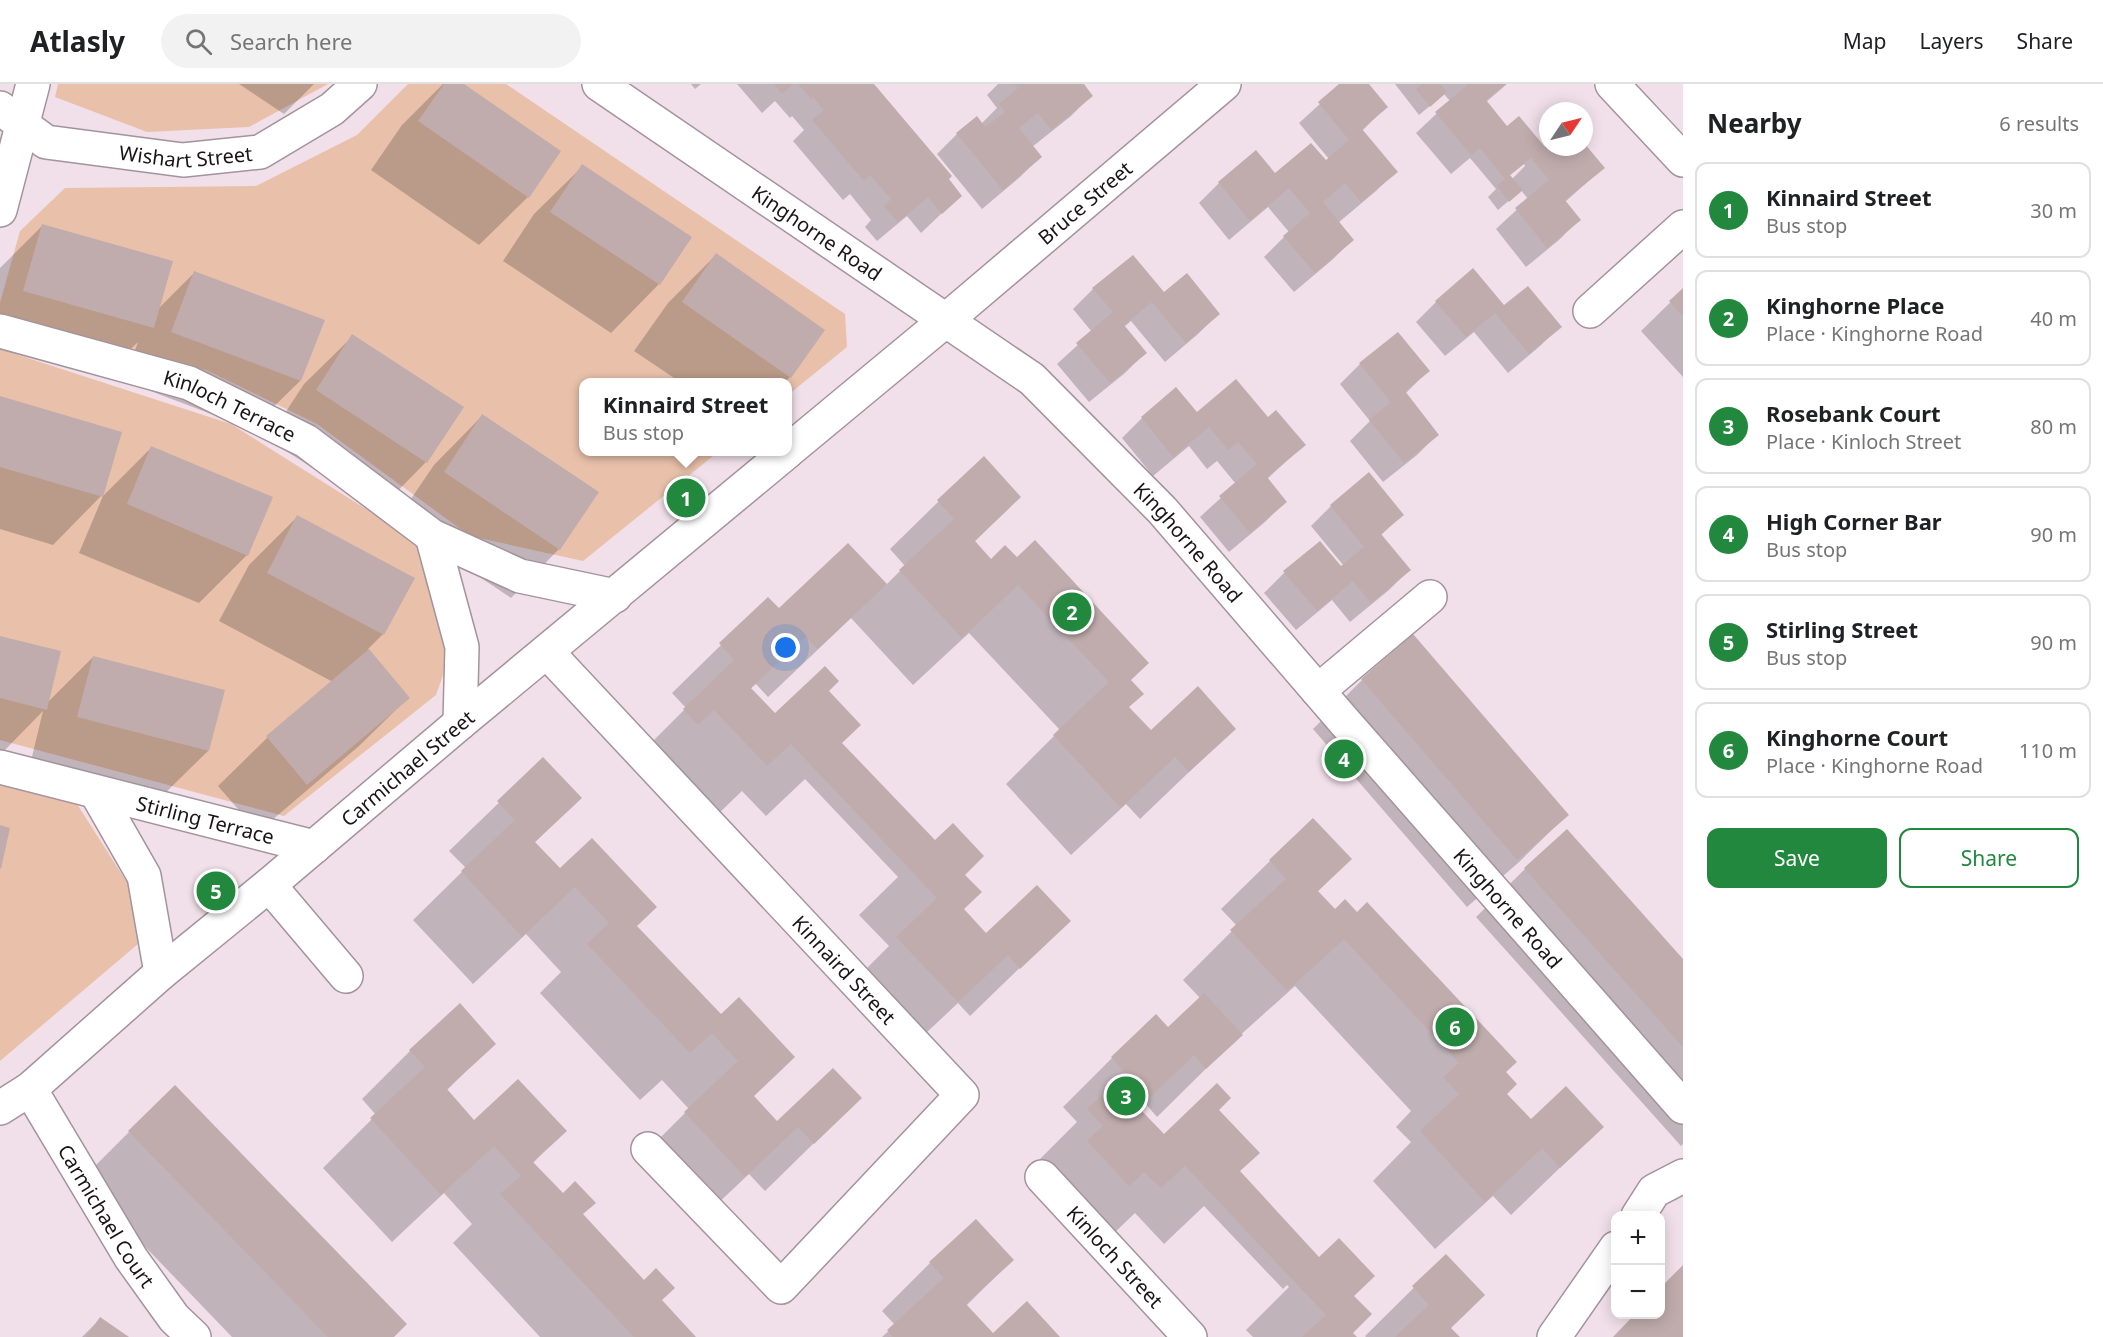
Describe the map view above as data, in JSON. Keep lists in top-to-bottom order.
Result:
{
  "streets": {
    "street": [
      "Wishart Street",
      "Bruce Street",
      "Kinghorne Road",
      "Kinloch Terrace",
      "Carmichael Street",
      "Stirling Terrace",
      "Kinnaird Street",
      "Carmichael Court",
      "Kinloch Street"
    ]
  },
  "crossings": [
    ["Bruce Street", "Kinghorne Road"],
    ["Bruce Street", "Carmichael Street"],
    ["Kinghorne Road", "Carmichael Street"],
    ["Kinloch Terrace", "Carmichael Street"],
    ["Carmichael Street", "Stirling Terrace"],
    ["Carmichael Street", "Kinnaird Street"],
    ["Carmichael Street", "Carmichael Court"]
  ],
  "north": "top right",
  "page": {
    "header": "Atlasly",
    "search": "Search here",
    "nav": ["Map", "Layers", "Share"],
    "heading": ["Nearby", "6 results"],
    "list": [
      {
        "mark": "1",
        "name": "Kinnaird Street",
        "note": "Bus stop",
        "value": "30 m"
      },
      {
        "mark": "2",
        "name": "Kinghorne Place",
        "note": "Place · Kinghorne Road",
        "value": "40 m"
      },
      {
        "mark": "3",
        "name": "Rosebank Court",
        "note": "Place · Kinloch Street",
        "value": "80 m"
      },
      {
        "mark": "4",
        "name": "High Corner Bar",
        "note": "Bus stop",
        "value": "90 m"
      },
      {
        "mark": "5",
        "name": "Stirling Street",
        "note": "Bus stop",
        "value": "90 m"
      },
      {
        "mark": "6",
        "name": "Kinghorne Court",
        "note": "Place · Kinghorne Road",
        "value": "110 m"
      }
    ],
    "popup": ["Kinnaird Street", "Bus stop"],
    "pins": [
      "1",
      "2",
      "4",
      "5",
      "6",
      "3"
    ],
    "buttons": ["Save", "Share"],
    "map_buttons": ["+", "−"]
  }
}
